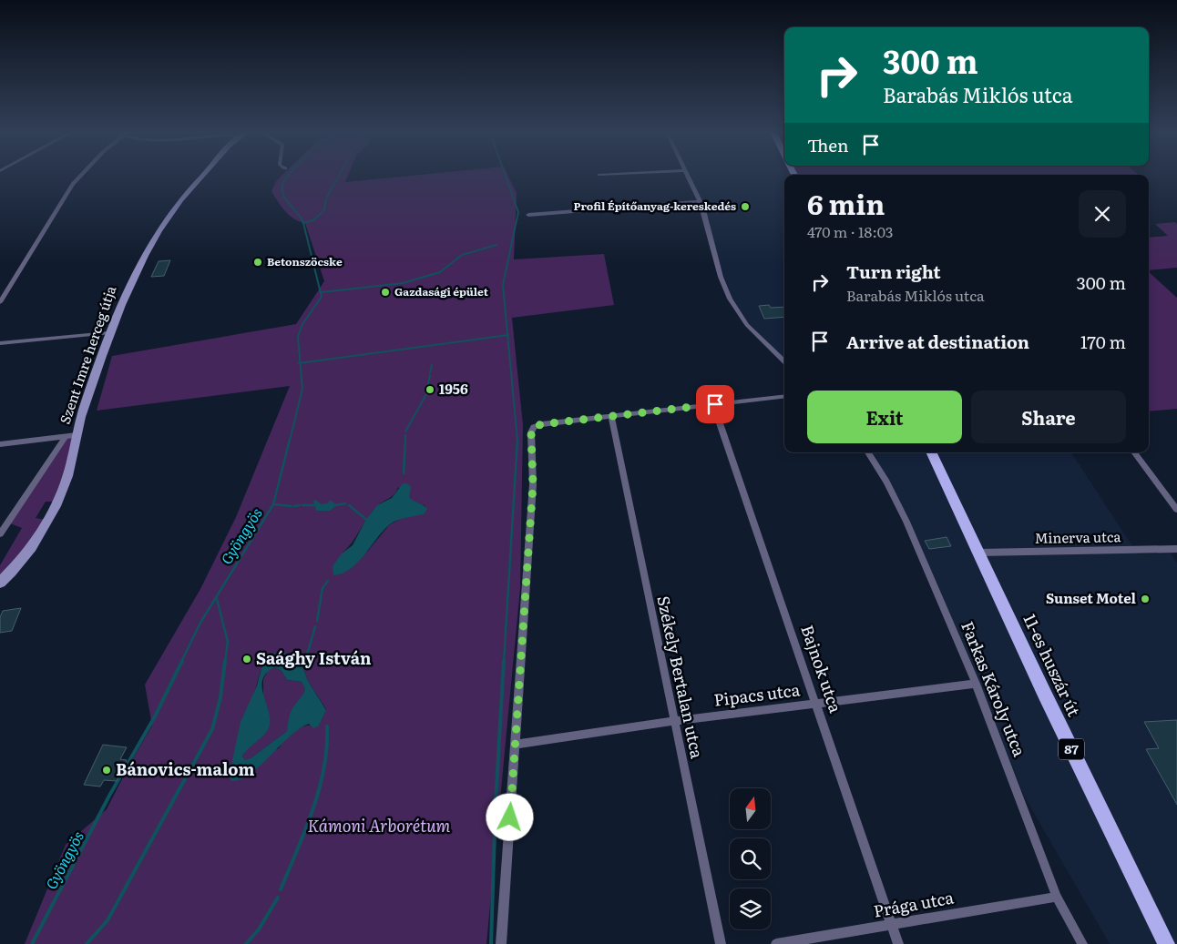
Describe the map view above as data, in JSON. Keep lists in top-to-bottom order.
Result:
{
  "streets": {
    "main road": ["Szent Imre herceg útja", "11-es huszár út", "87"],
    "street": [
      "Minerva utca",
      "Bajnok utca",
      "Székely Bertalan utca",
      "Farkas Károly utca",
      "Pipacs utca",
      "Prága utca"
    ]
  },
  "crossings": [
    ["Minerva utca", "11-es huszár út"],
    ["Bajnok utca", "Pipacs utca"],
    ["Bajnok utca", "Prága utca"],
    ["Székely Bertalan utca", "Pipacs utca"],
    ["Farkas Károly utca", "Pipacs utca"],
    ["Farkas Károly utca", "Prága utca"]
  ],
  "water": ["Gyöngyös"],
  "parks": ["Kámoni Arborétum"],
  "places": [
    "Profil Építőanyag-kereskedés",
    "Betonszöcske",
    "Gazdasági épület",
    "1956",
    "Sunset Motel",
    "Saághy István",
    "Bánovics-malom"
  ],
  "north": "top",
  "page": {
    "turn": ["300 m", "Barabás Miklós utca"],
    "then": "Then",
    "heading": ["6 min", "470 m · 18:03"],
    "list": [
      {
        "name": "Turn right",
        "note": "Barabás Miklós utca",
        "value": "300 m"
      },
      {
        "name": "Arrive at destination",
        "value": "170 m"
      }
    ],
    "buttons": ["Exit", "Share"]
  }
}
